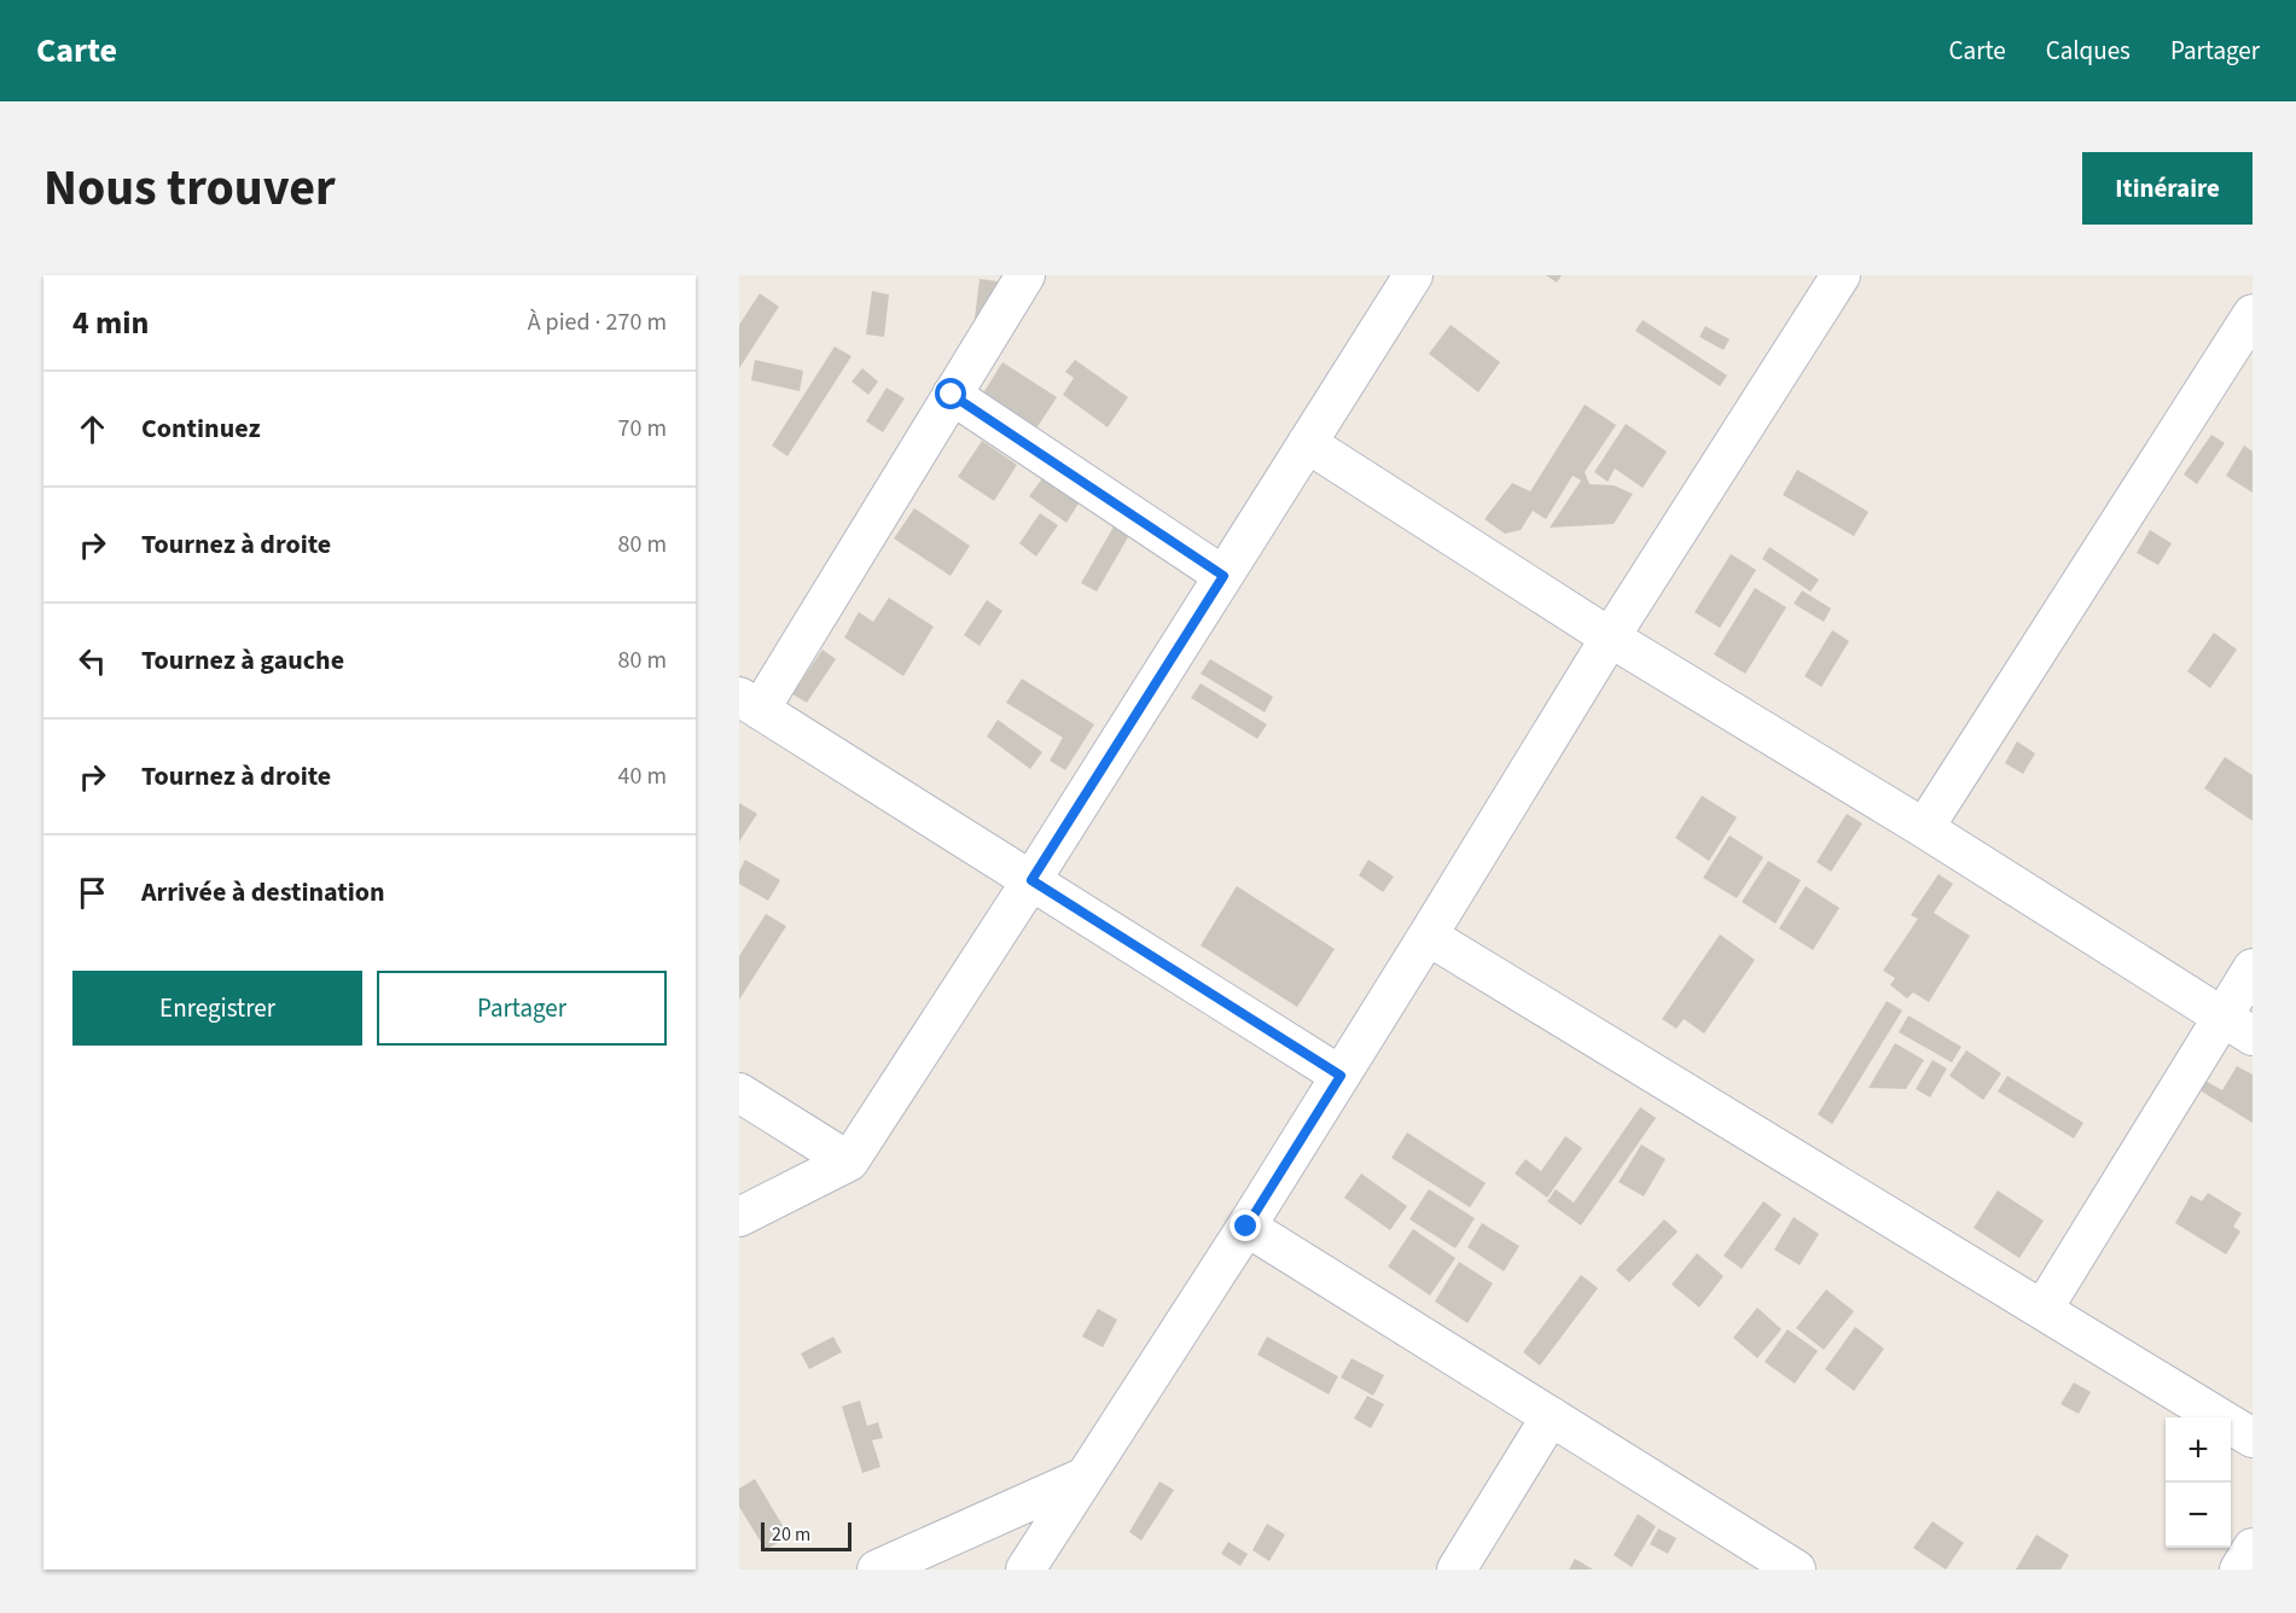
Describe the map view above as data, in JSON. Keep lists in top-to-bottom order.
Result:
{
  "scale_bar": "20 m",
  "page": {
    "header": "Carte",
    "nav": ["Carte", "Calques", "Partager"],
    "title": "Nous trouver",
    "buttons": [
      "Itinéraire",
      ["Enregistrer", "Partager"]
    ],
    "heading": ["4 min", "À pied · 270 m"],
    "list": [
      ["Continuez", "70 m"],
      ["Tournez à droite", "80 m"],
      ["Tournez à gauche", "80 m"],
      ["Tournez à droite", "40 m"],
      "Arrivée à destination"
    ],
    "map_buttons": ["+", "−"],
    "scale": "20 m"
  }
}
